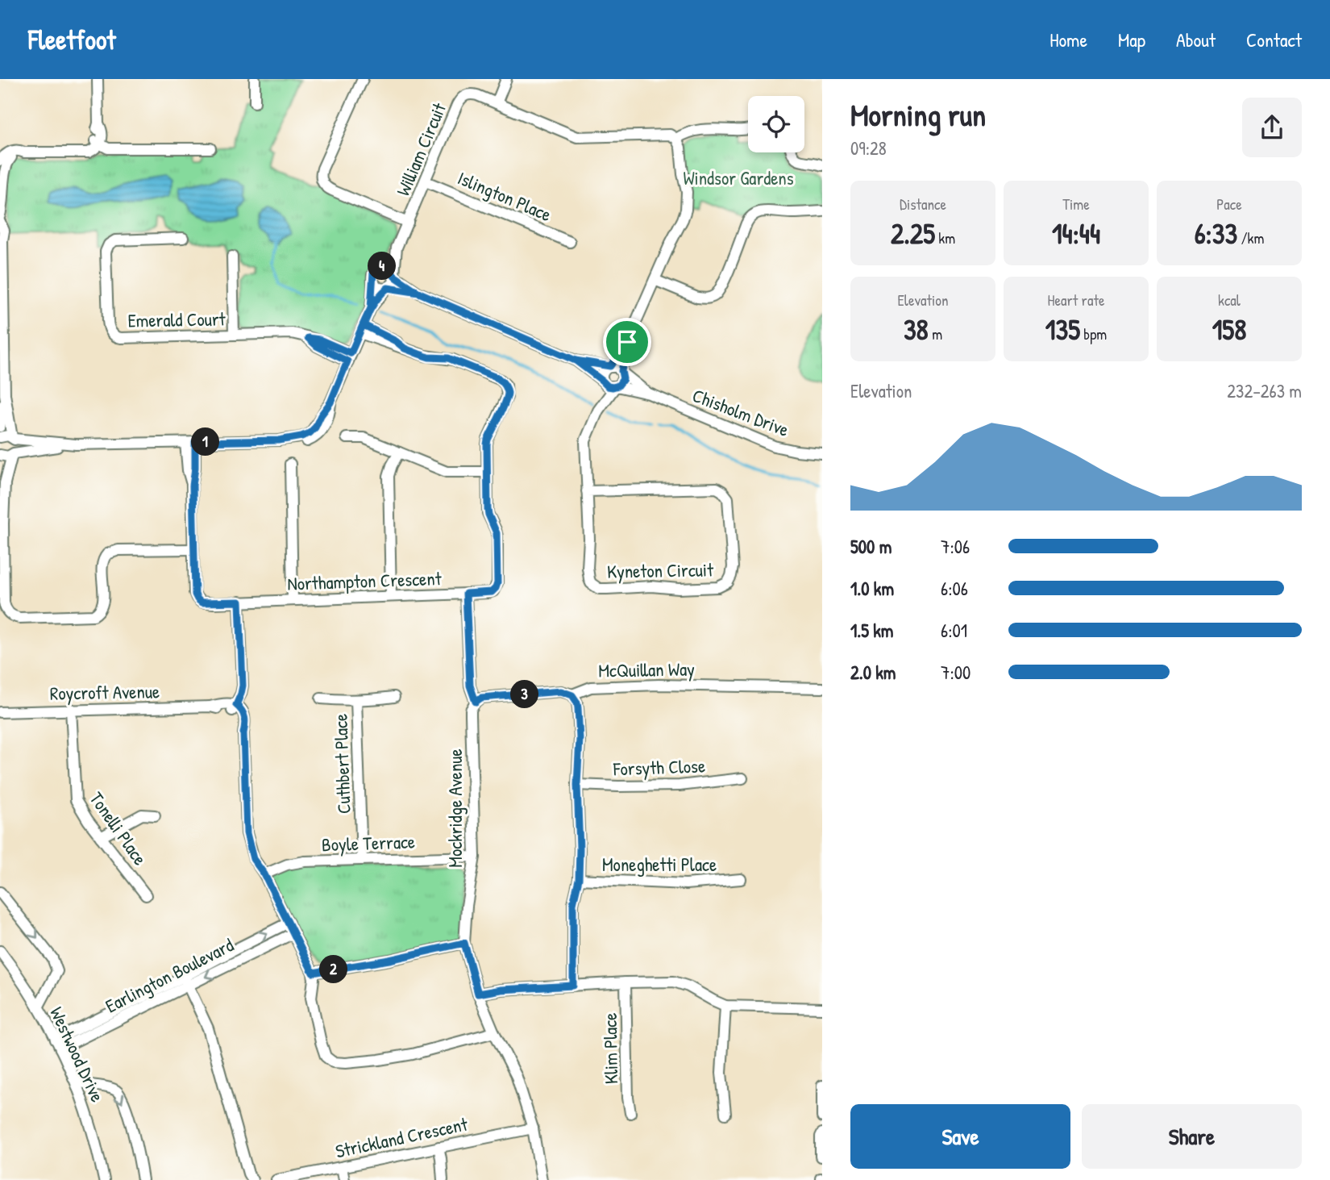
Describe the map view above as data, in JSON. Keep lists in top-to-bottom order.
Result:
{
  "streets": {
    "street": [
      "William Circuit",
      "Islington Place",
      "Emerald Court",
      "Chisholm Drive",
      "Kyneton Circuit",
      "Northampton Crescent",
      "McQuillan Way",
      "Roycroft Avenue",
      "Cuthbert Place",
      "Forsyth Close",
      "Mockridge Avenue",
      "Tonelli Place",
      "Boyle Terrace",
      "Moneghetti Place",
      "Earlington Boulevard",
      "Klim Place",
      "Westwood Drive",
      "Strickland Crescent"
    ]
  },
  "crossings": [
    ["William Circuit", "Islington Place"],
    ["Chisholm Drive", "Kyneton Circuit"],
    ["Northampton Crescent", "Mockridge Avenue"],
    ["McQuillan Way", "Mockridge Avenue"],
    ["Roycroft Avenue", "Tonelli Place"],
    ["Cuthbert Place", "Boyle Terrace"],
    ["Mockridge Avenue", "Boyle Terrace"],
    ["Mockridge Avenue", "Strickland Crescent"],
    ["Earlington Boulevard", "Westwood Drive"]
  ],
  "parks": ["Windsor Gardens"],
  "page": {
    "header": "Fleetfoot",
    "nav": [
      "Home",
      "Map",
      "About",
      "Contact"
    ],
    "heading": ["Morning run", "09:28"],
    "stats": [
      ["Distance", "2.25 km"],
      ["Time", "14:44"],
      ["Pace", "6:33 /km"],
      ["Elevation", "38 m"],
      ["Heart rate", "135 bpm"],
      ["kcal", "158"]
    ],
    "pins": [
      "4",
      "1",
      "3",
      "2"
    ],
    "chart": ["Elevation", "232–263 m"],
    "list": [
      {
        "name": "500 m",
        "note": "7:06"
      },
      {
        "name": "1.0 km",
        "note": "6:06"
      },
      {
        "name": "1.5 km",
        "note": "6:01"
      },
      {
        "name": "2.0 km",
        "note": "7:00"
      }
    ],
    "buttons": ["Save", "Share"]
  }
}
